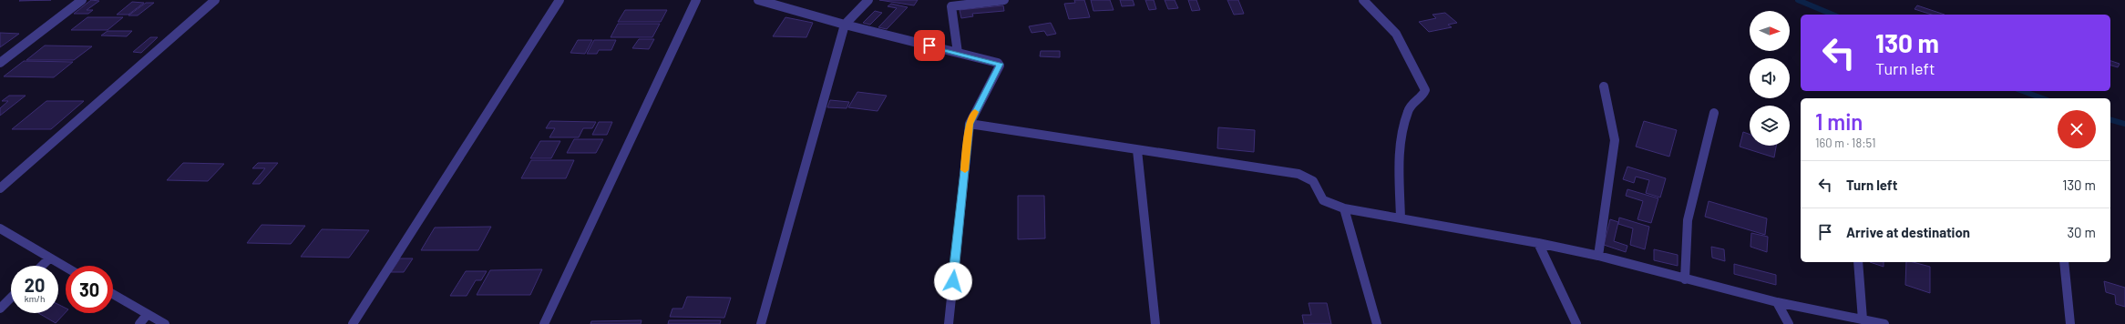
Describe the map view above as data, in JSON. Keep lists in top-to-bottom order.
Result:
{
  "north": "right",
  "page": {
    "turn": ["130 m", "Turn left"],
    "heading": ["1 min", "160 m · 18:51"],
    "list": [
      {
        "name": "Turn left",
        "value": "130 m"
      },
      {
        "name": "Arrive at destination",
        "value": "30 m"
      }
    ],
    "speed": "20 km/h",
    "limit": "30"
  }
}
